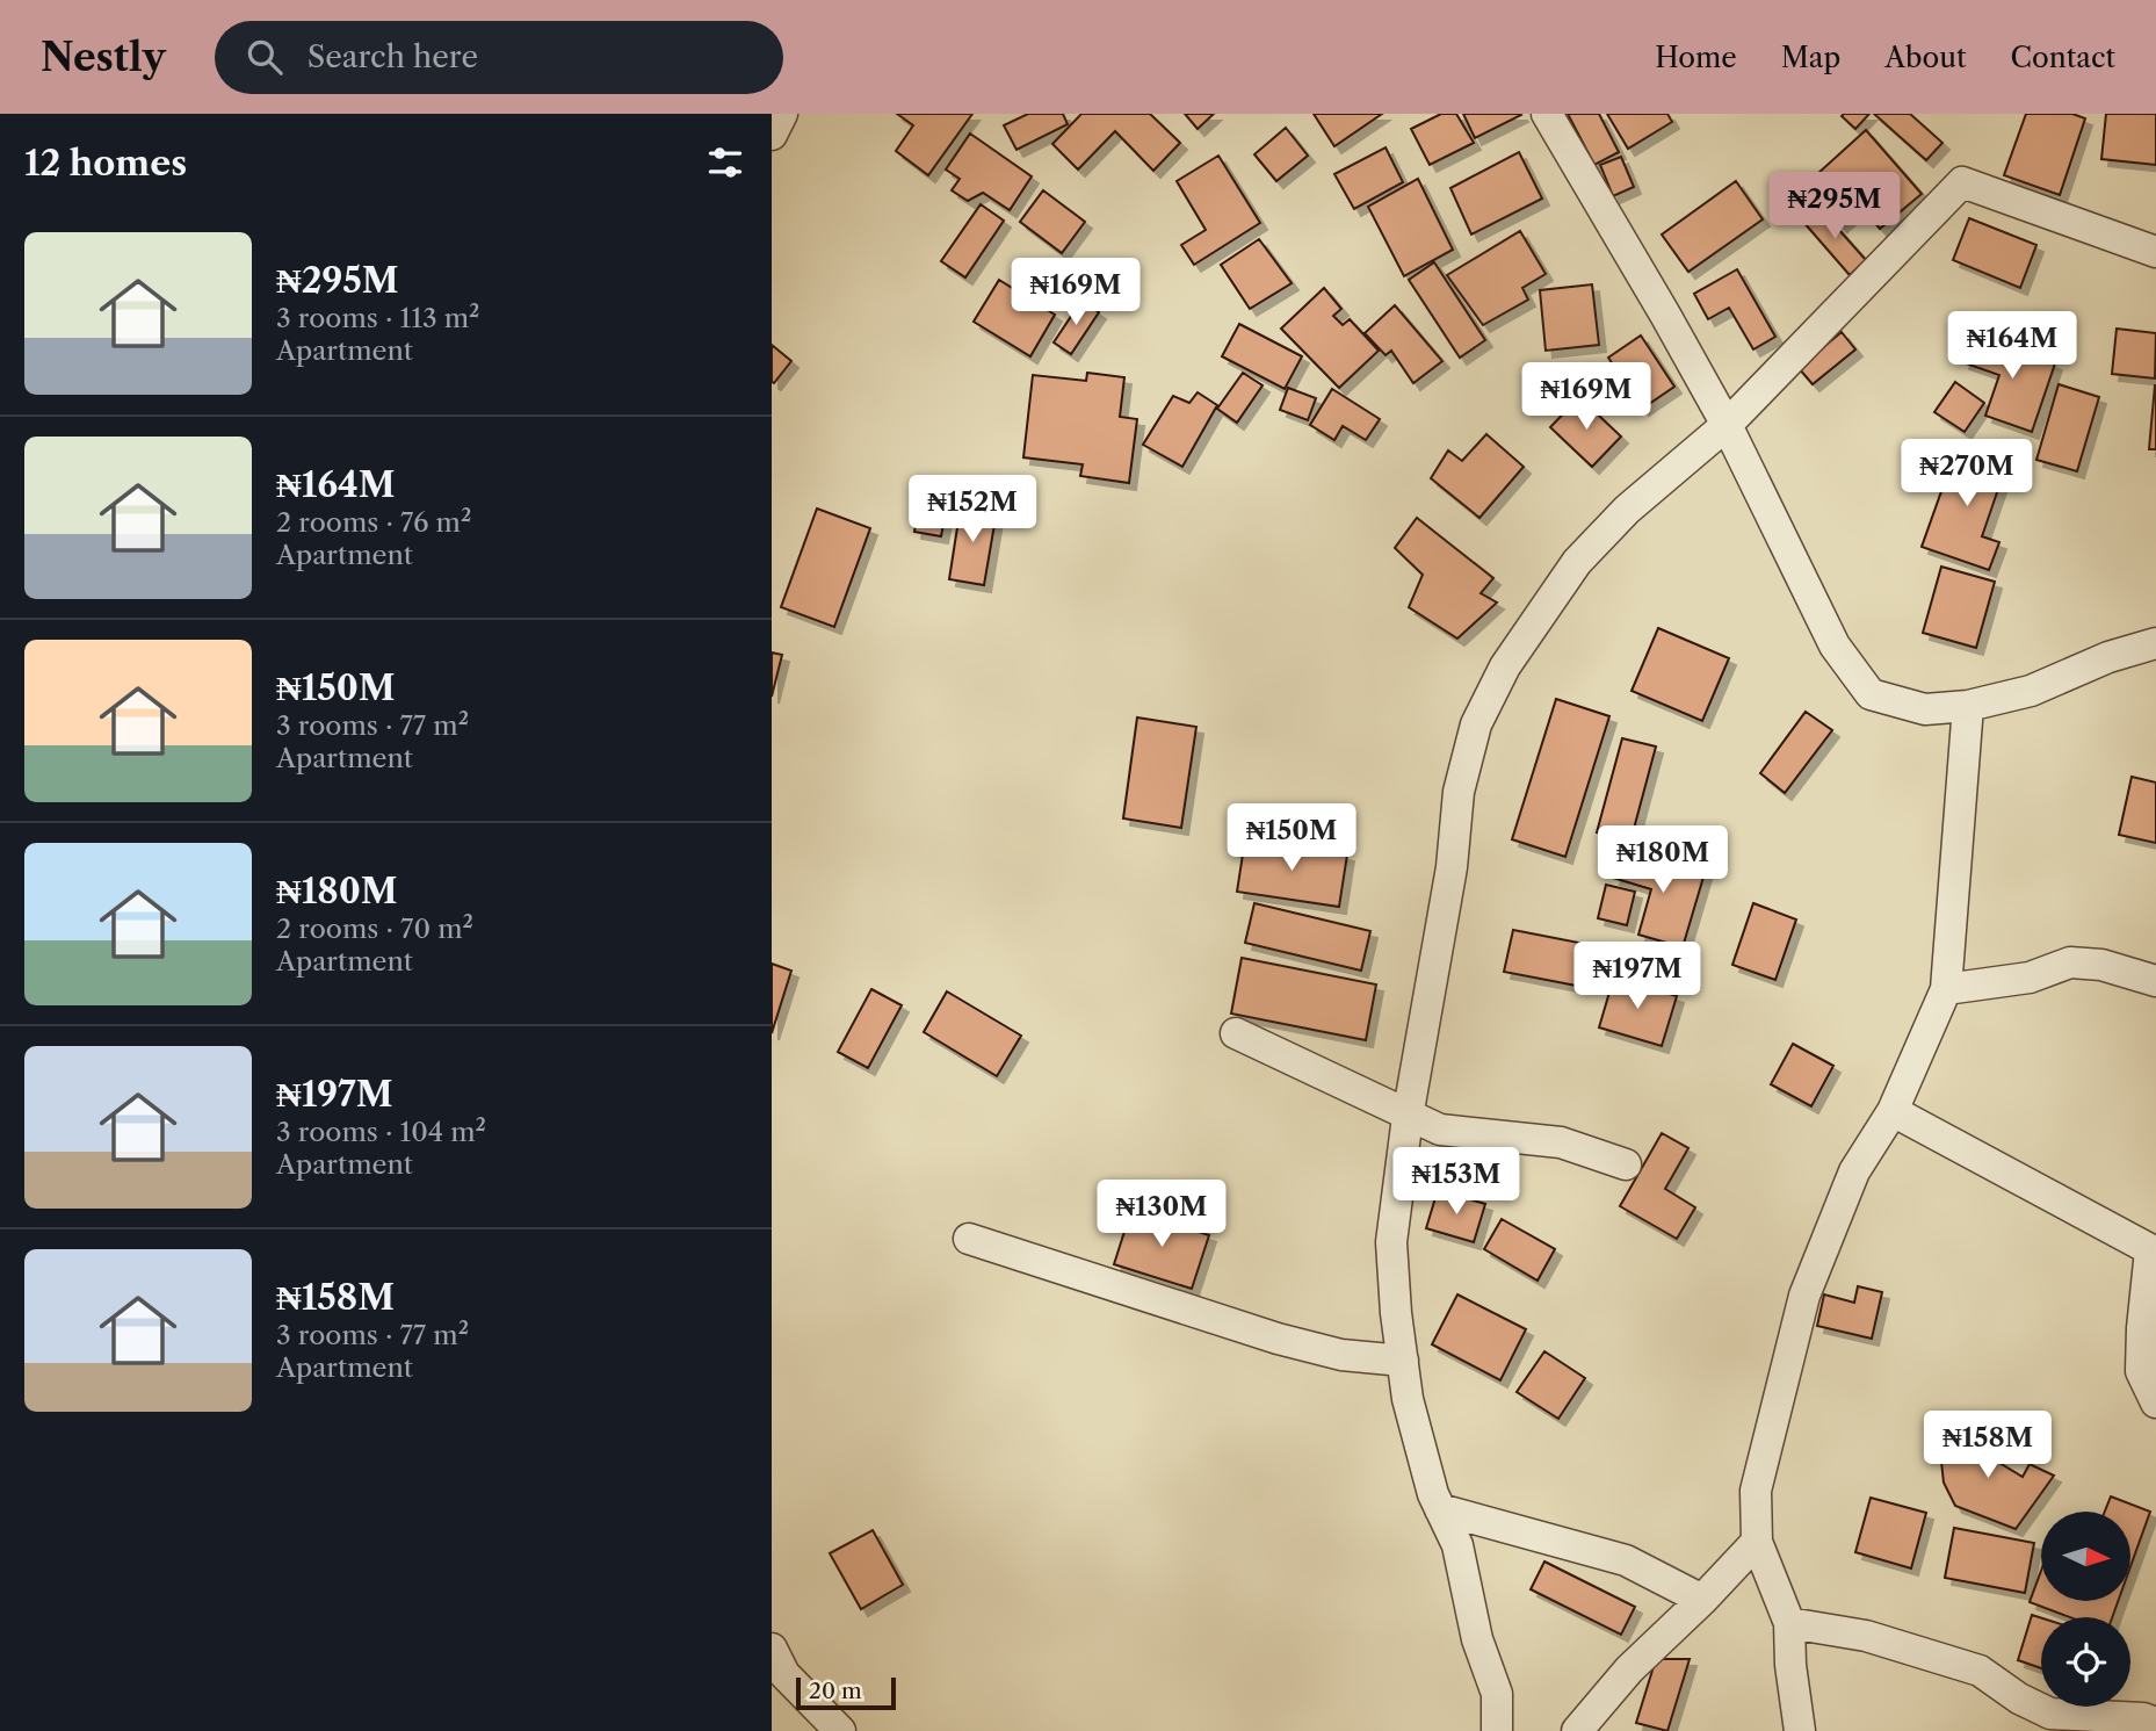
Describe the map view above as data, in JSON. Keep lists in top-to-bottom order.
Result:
{
  "scale_bar": "20 m",
  "north": "right",
  "page": {
    "header": "Nestly",
    "search": "Search here",
    "nav": [
      "Home",
      "Map",
      "About",
      "Contact"
    ],
    "heading": "12 homes",
    "price": [
      "₦295M",
      "₦169M",
      "₦164M",
      "₦169M",
      "₦270M",
      "₦152M",
      "₦150M",
      "₦180M",
      "₦197M",
      "₦153M",
      "₦130M",
      "₦158M"
    ],
    "list": [
      {
        "name": "₦295M",
        "note": "3 rooms · 113 m² · Apartment"
      },
      {
        "name": "₦164M",
        "note": "2 rooms · 76 m² · Apartment"
      },
      {
        "name": "₦150M",
        "note": "3 rooms · 77 m² · Apartment"
      },
      {
        "name": "₦180M",
        "note": "2 rooms · 70 m² · Apartment"
      },
      {
        "name": "₦197M",
        "note": "3 rooms · 104 m² · Apartment"
      },
      {
        "name": "₦158M",
        "note": "3 rooms · 77 m² · Apartment"
      }
    ],
    "scale": "20 m"
  }
}
